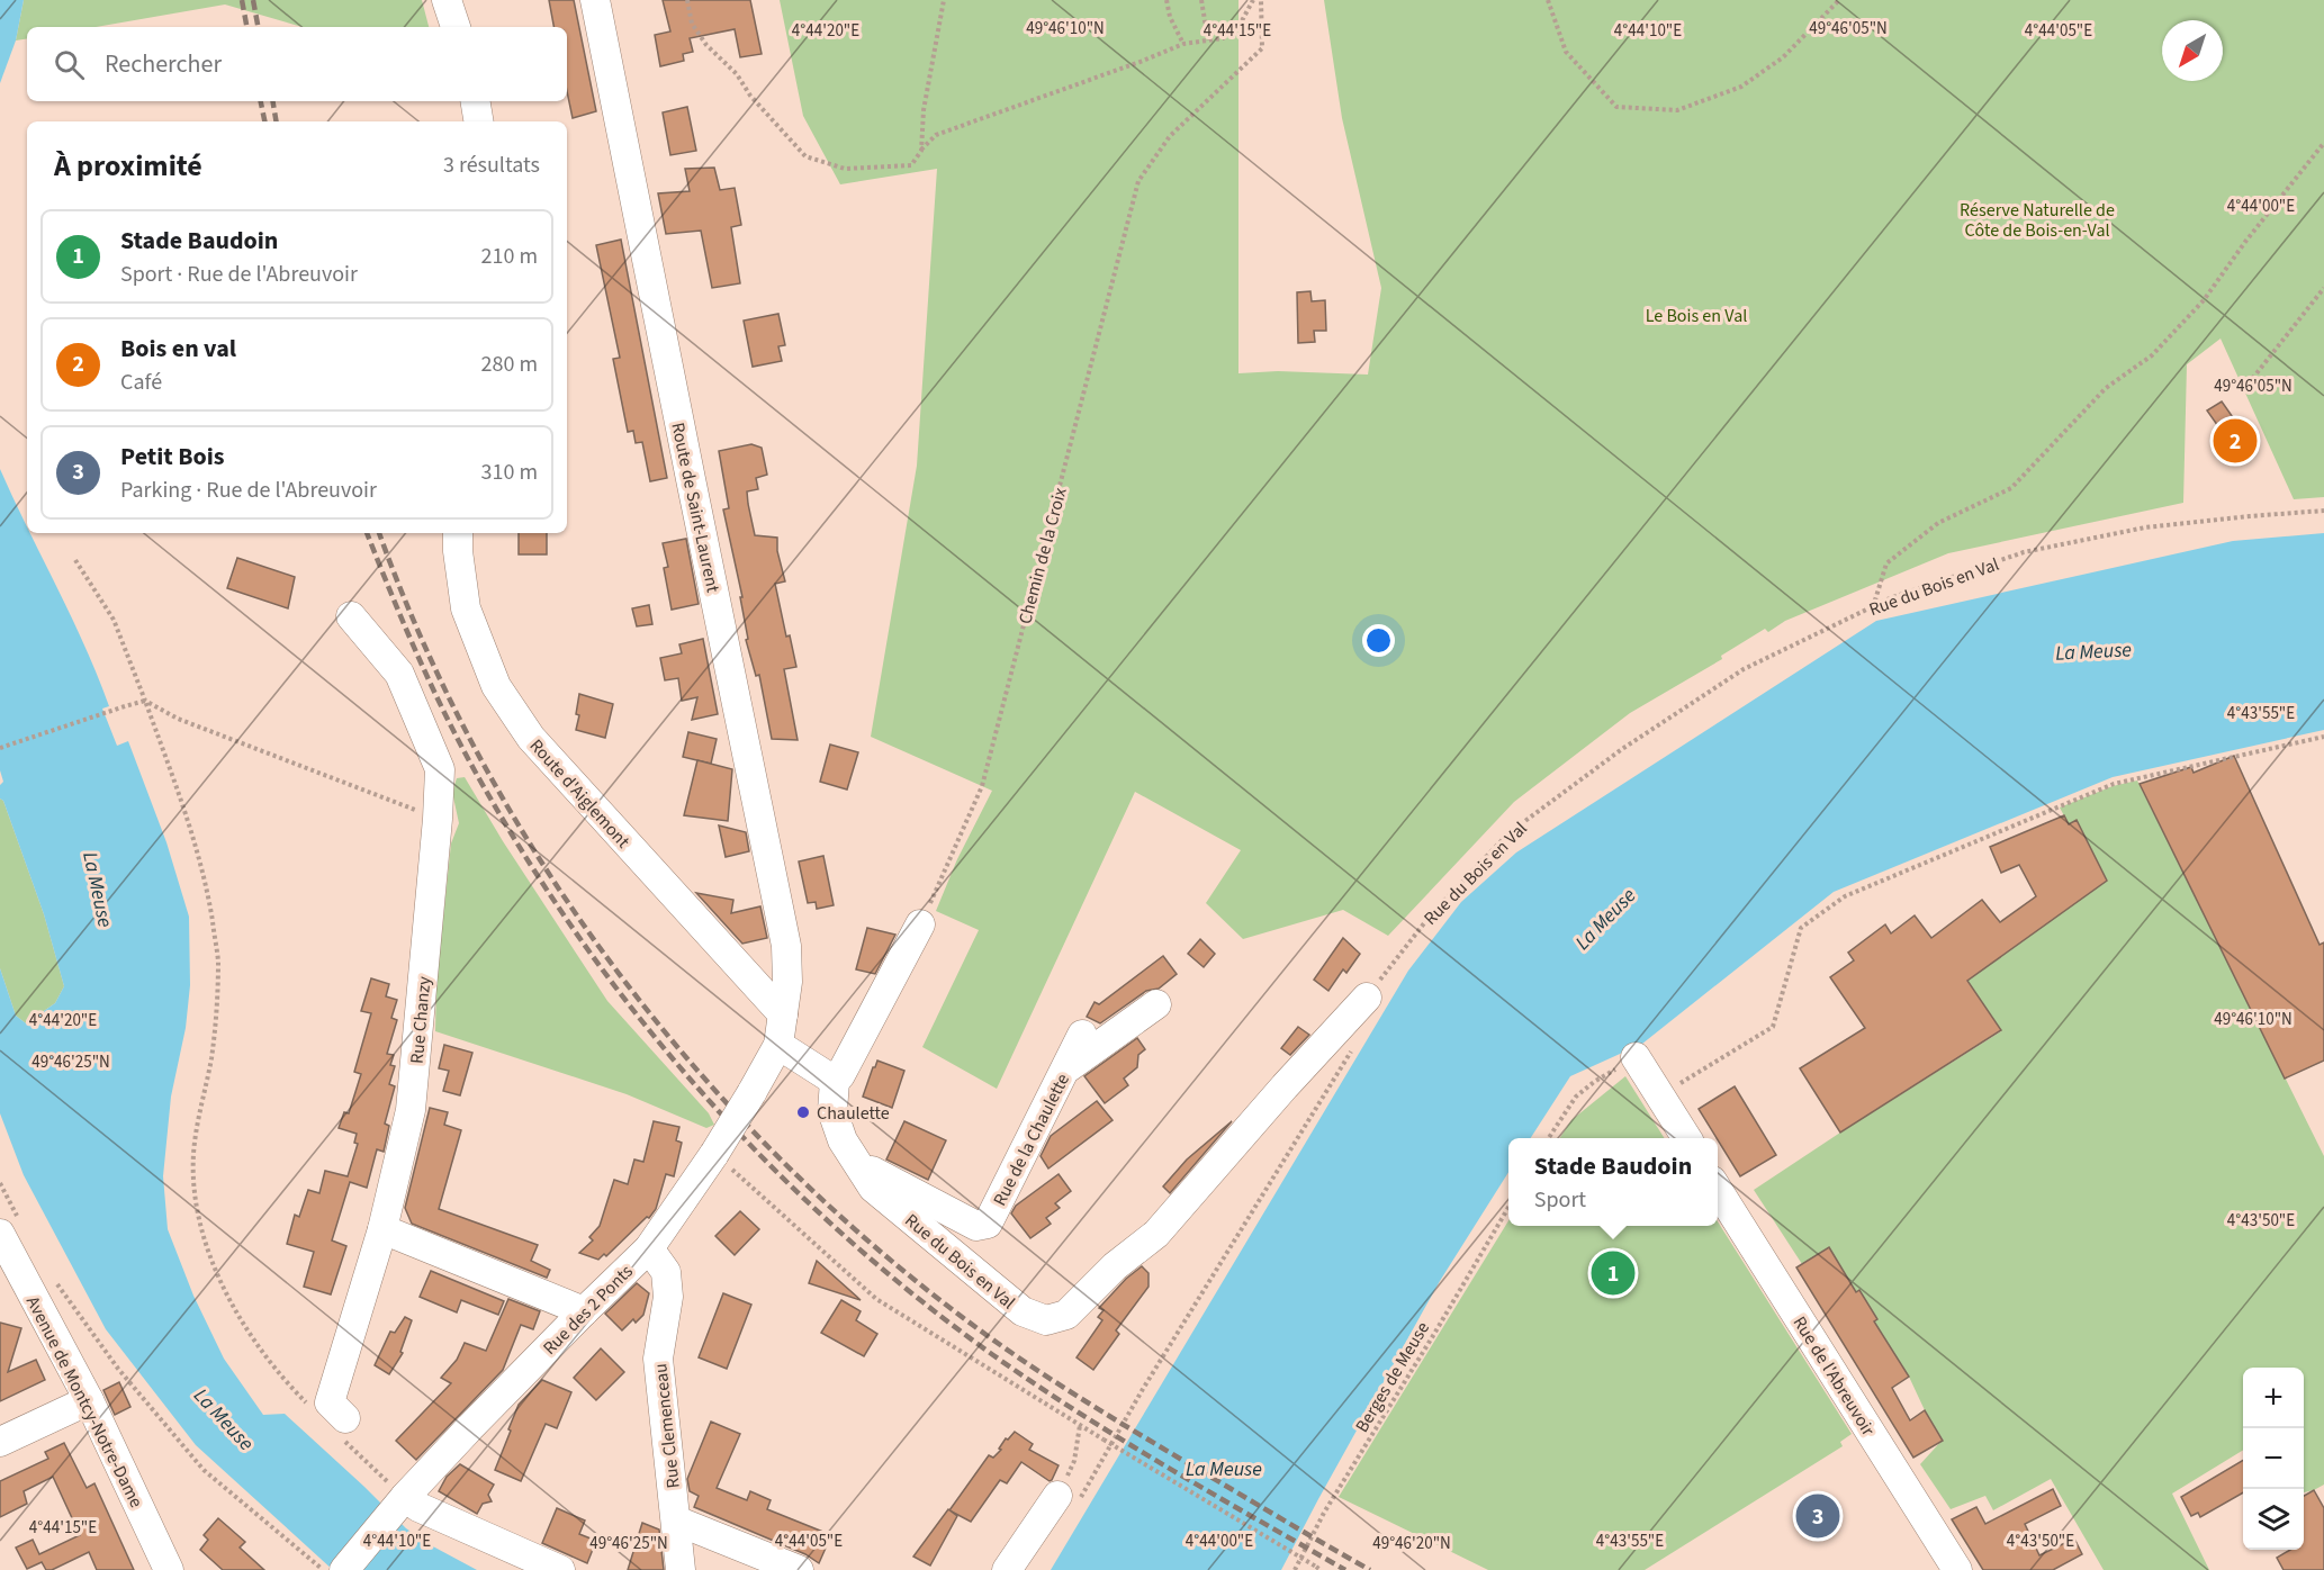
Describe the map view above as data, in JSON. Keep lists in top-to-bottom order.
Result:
{
  "streets": {
    "street": [
      "Route de Saint-Laurent",
      "Rue du Bois en Val",
      "Route d'Aiglemont",
      "Rue Chanzy",
      "Rue de la Chaulette",
      "Rue des 2 Ponts",
      "Rue de l'Abreuvoir",
      "Avenue de Montcy-Notre-Dame",
      "Rue Clemenceau"
    ],
    "path": ["Chemin de la Croix", "Berges de Meuse"]
  },
  "crossings": [
    ["Route de Saint-Laurent", "Route d'Aiglemont"],
    ["Route de Saint-Laurent", "Rue des 2 Ponts"],
    ["Rue du Bois en Val", "Rue de la Chaulette"],
    ["Rue des 2 Ponts", "Rue Clemenceau"]
  ],
  "water": ["La Meuse"],
  "parks": ["Réserve Naturelle de Côte de Bois-en-Val", "Le Bois en Val"],
  "places": ["Chaulette"],
  "north": "bottom left",
  "page": {
    "search": "Rechercher",
    "heading": ["À proximité", "3 résultats"],
    "list": [
      {
        "mark": "1",
        "name": "Stade Baudoin",
        "note": "Sport · Rue de l'Abreuvoir",
        "value": "210 m"
      },
      {
        "mark": "2",
        "name": "Bois en val",
        "note": "Café",
        "value": "280 m"
      },
      {
        "mark": "3",
        "name": "Petit Bois",
        "note": "Parking · Rue de l'Abreuvoir",
        "value": "310 m"
      }
    ],
    "pins": ["2", "1", "3"],
    "popup": ["Stade Baudoin", "Sport"],
    "map_buttons": ["+", "−"]
  },
  "coordinates": [
    "49°46'10\"N",
    "49°46'05\"N",
    "4°44'20\"E",
    "4°44'15\"E",
    "4°44'10\"E",
    "4°44'05\"E",
    "4°44'00\"E",
    "4°43'55\"E",
    "49°46'25\"N",
    "4°43'50\"E",
    "49°46'20\"N"
  ]
}
